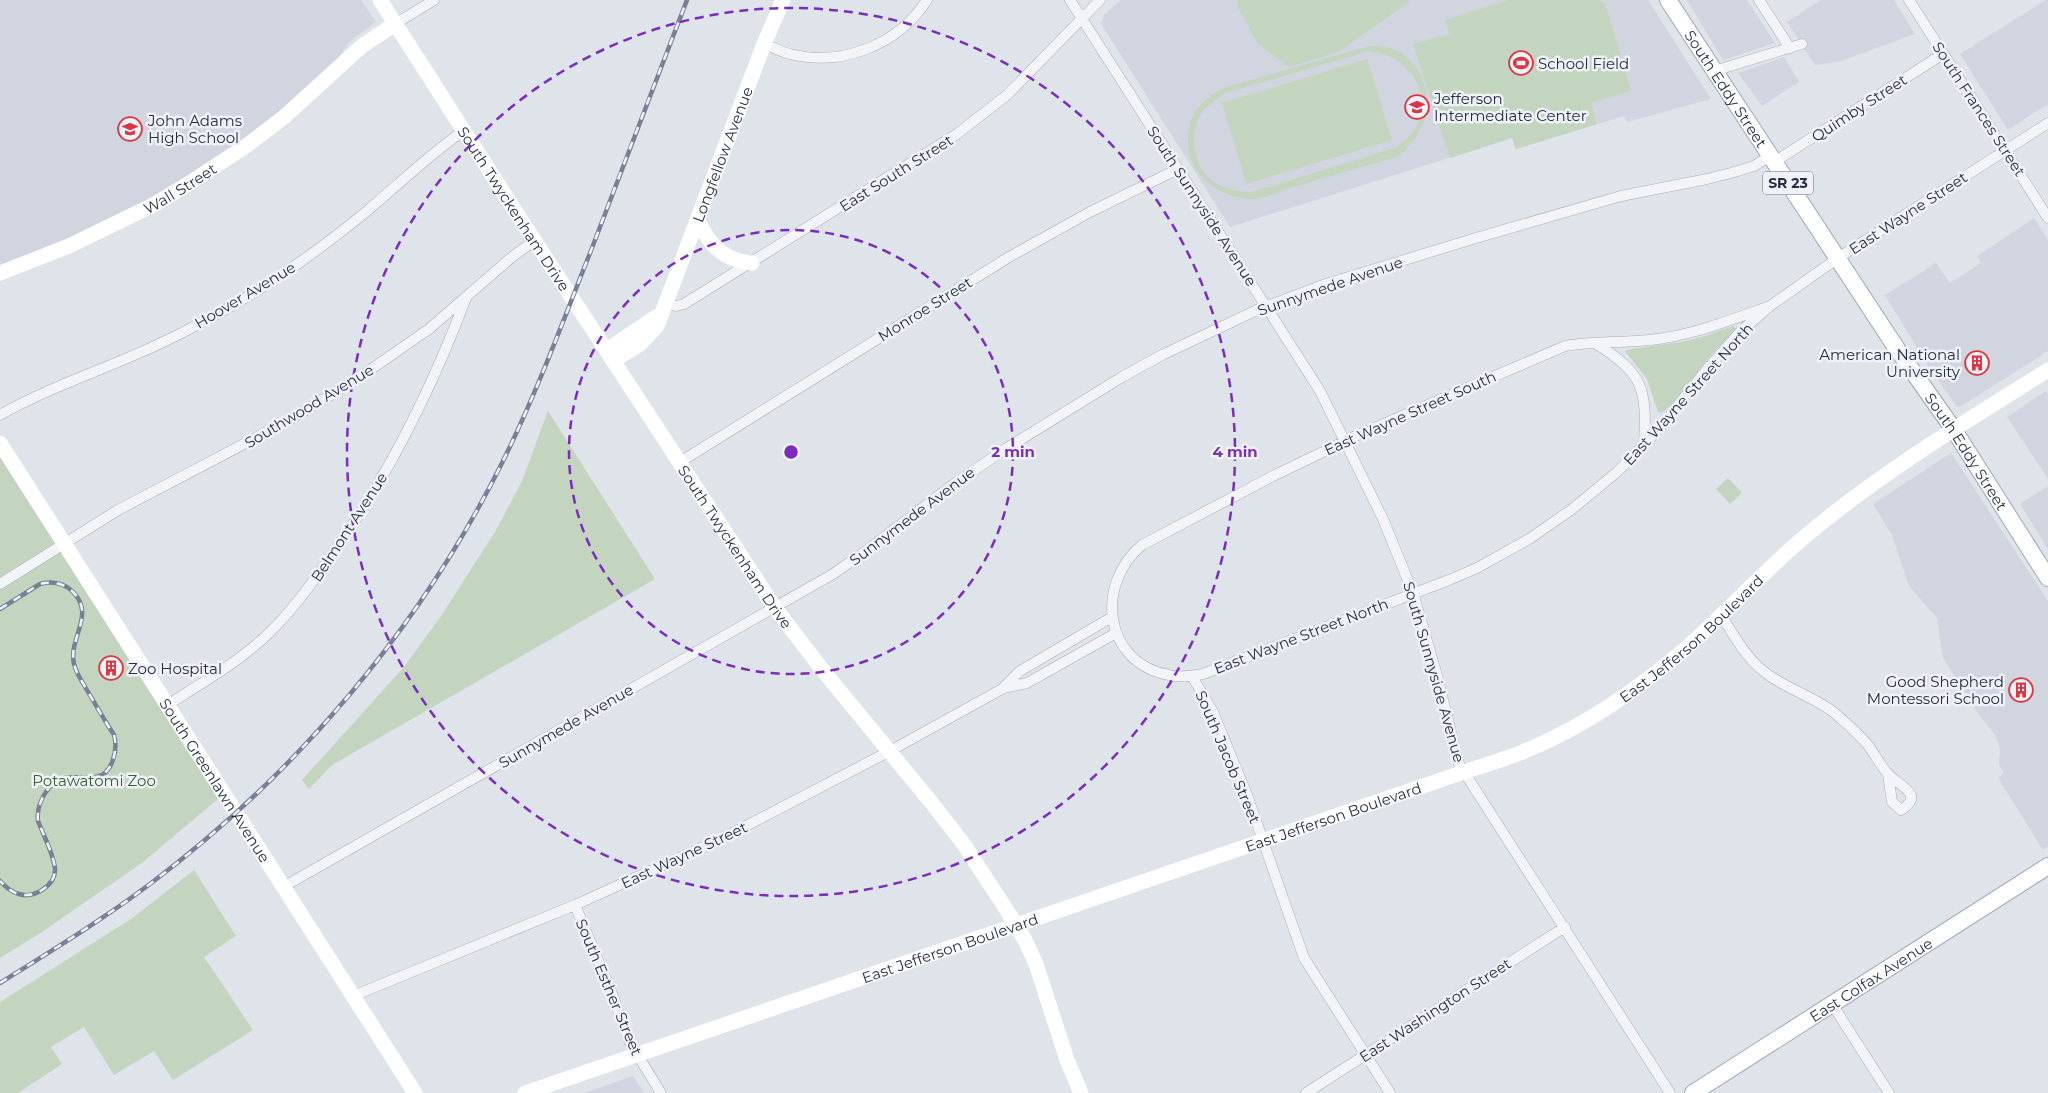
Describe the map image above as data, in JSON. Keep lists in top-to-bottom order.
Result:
{
  "streets": {
    "main road": ["South Eddy Street", "SR 23", "East Colfax Avenue"],
    "street": [
      "Quimby Street",
      "South Frances Street",
      "Longfellow Avenue",
      "East South Street",
      "Wall Street",
      "South Sunnyside Avenue",
      "South Twyckenham Drive",
      "East Wayne Street",
      "Sunnymede Avenue",
      "Hoover Avenue",
      "Monroe Street",
      "East Wayne Street North",
      "Southwood Avenue",
      "East Wayne Street South",
      "Belmont Avenue",
      "East Jefferson Boulevard",
      "South Jacob Street",
      "South Greenlawn Avenue",
      "South Esther Street",
      "East Washington Street"
    ]
  },
  "crossings": [
    ["South Eddy Street", "Quimby Street"],
    ["South Eddy Street", "East Wayne Street"],
    ["South Eddy Street", "Sunnymede Avenue"],
    ["South Eddy Street", "East Jefferson Boulevard"],
    ["Quimby Street", "South Frances Street"],
    ["Quimby Street", "Sunnymede Avenue"],
    ["South Frances Street", "East Wayne Street"],
    ["Longfellow Avenue", "East South Street"],
    ["Longfellow Avenue", "South Twyckenham Drive"],
    ["East South Street", "South Sunnyside Avenue"],
    ["Wall Street", "South Twyckenham Drive"],
    ["South Sunnyside Avenue", "Sunnymede Avenue"],
    ["South Sunnyside Avenue", "Monroe Street"],
    ["South Sunnyside Avenue", "East Wayne Street North"],
    ["South Sunnyside Avenue", "East Wayne Street South"],
    ["South Sunnyside Avenue", "East Jefferson Boulevard"],
    ["South Sunnyside Avenue", "East Washington Street"],
    ["South Twyckenham Drive", "East Wayne Street"],
    ["South Twyckenham Drive", "Sunnymede Avenue"],
    ["South Twyckenham Drive", "Hoover Avenue"],
    ["South Twyckenham Drive", "Monroe Street"],
    ["South Twyckenham Drive", "Southwood Avenue"],
    ["South Twyckenham Drive", "East Jefferson Boulevard"],
    ["East Wayne Street", "East Wayne Street North"],
    ["East Wayne Street", "East Wayne Street South"],
    ["East Wayne Street", "South Greenlawn Avenue"],
    ["East Wayne Street", "South Esther Street"],
    ["Sunnymede Avenue", "South Greenlawn Avenue"],
    ["East Wayne Street North", "East Wayne Street South"],
    ["East Wayne Street North", "South Jacob Street"],
    ["Southwood Avenue", "Belmont Avenue"],
    ["Southwood Avenue", "South Greenlawn Avenue"],
    ["Belmont Avenue", "South Greenlawn Avenue"],
    ["East Jefferson Boulevard", "South Jacob Street"],
    ["East Jefferson Boulevard", "South Esther Street"],
    ["South Jacob Street", "East Washington Street"]
  ],
  "parks": ["Potawatomi Zoo"],
  "places": {
    "sports": ["School Field"],
    "school or university": ["Jefferson Intermediate Center", "John Adams High School"],
    "building": ["American National University", "Zoo Hospital", "Good Shepherd Montessori School"]
  },
  "rings": ["2 min", "4 min"]
}
